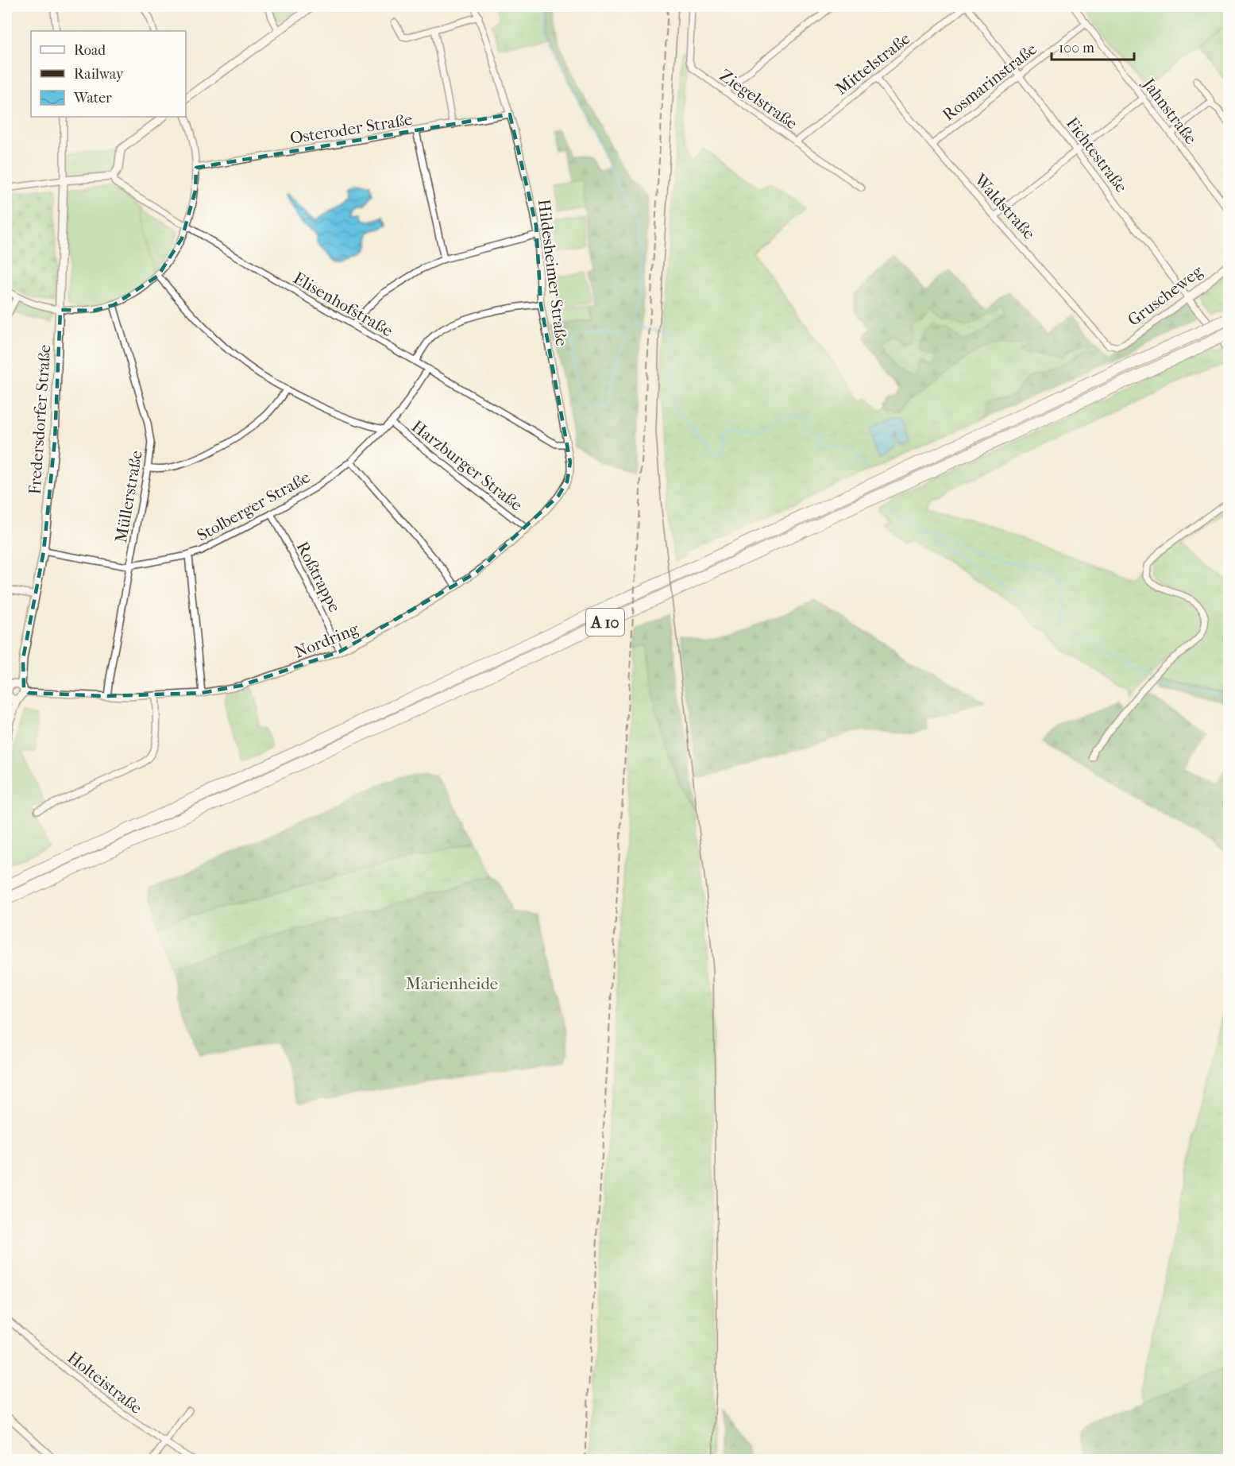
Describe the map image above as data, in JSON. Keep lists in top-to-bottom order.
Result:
{
  "streets": {
    "highway": ["A 10"],
    "street": [
      "Mittelstraße",
      "Rosmarinstraße",
      "Ziegelstraße",
      "Jahnstraße",
      "Osteroder Straße",
      "Fichtestraße",
      "Waldstraße",
      "Hildesheimer Straße",
      "Gruscheweg",
      "Elisenhofstraße",
      "Fredersdorfer Straße",
      "Harzburger Straße",
      "Müllerstraße",
      "Stolberger Straße",
      "Roßtrappe",
      "Nordring",
      "Holteistraße"
    ]
  },
  "crossings": [
    ["Mittelstraße", "Ziegelstraße"],
    ["Mittelstraße", "Fichtestraße"],
    ["Mittelstraße", "Waldstraße"],
    ["Rosmarinstraße", "Jahnstraße"],
    ["Rosmarinstraße", "Fichtestraße"],
    ["Rosmarinstraße", "Waldstraße"],
    ["Osteroder Straße", "Hildesheimer Straße"],
    ["Fichtestraße", "Gruscheweg"],
    ["Waldstraße", "Gruscheweg"],
    ["Hildesheimer Straße", "Elisenhofstraße"],
    ["Hildesheimer Straße", "Nordring"],
    ["Elisenhofstraße", "Stolberger Straße"],
    ["Fredersdorfer Straße", "Stolberger Straße"],
    ["Fredersdorfer Straße", "Nordring"],
    ["Harzburger Straße", "Stolberger Straße"],
    ["Harzburger Straße", "Nordring"],
    ["Müllerstraße", "Stolberger Straße"],
    ["Müllerstraße", "Nordring"],
    ["Stolberger Straße", "Roßtrappe"],
    ["Roßtrappe", "Nordring"]
  ],
  "parks": ["Marienheide"],
  "legend": ["Road", "Railway", "Water"],
  "scale_bar": "100 m"
}
